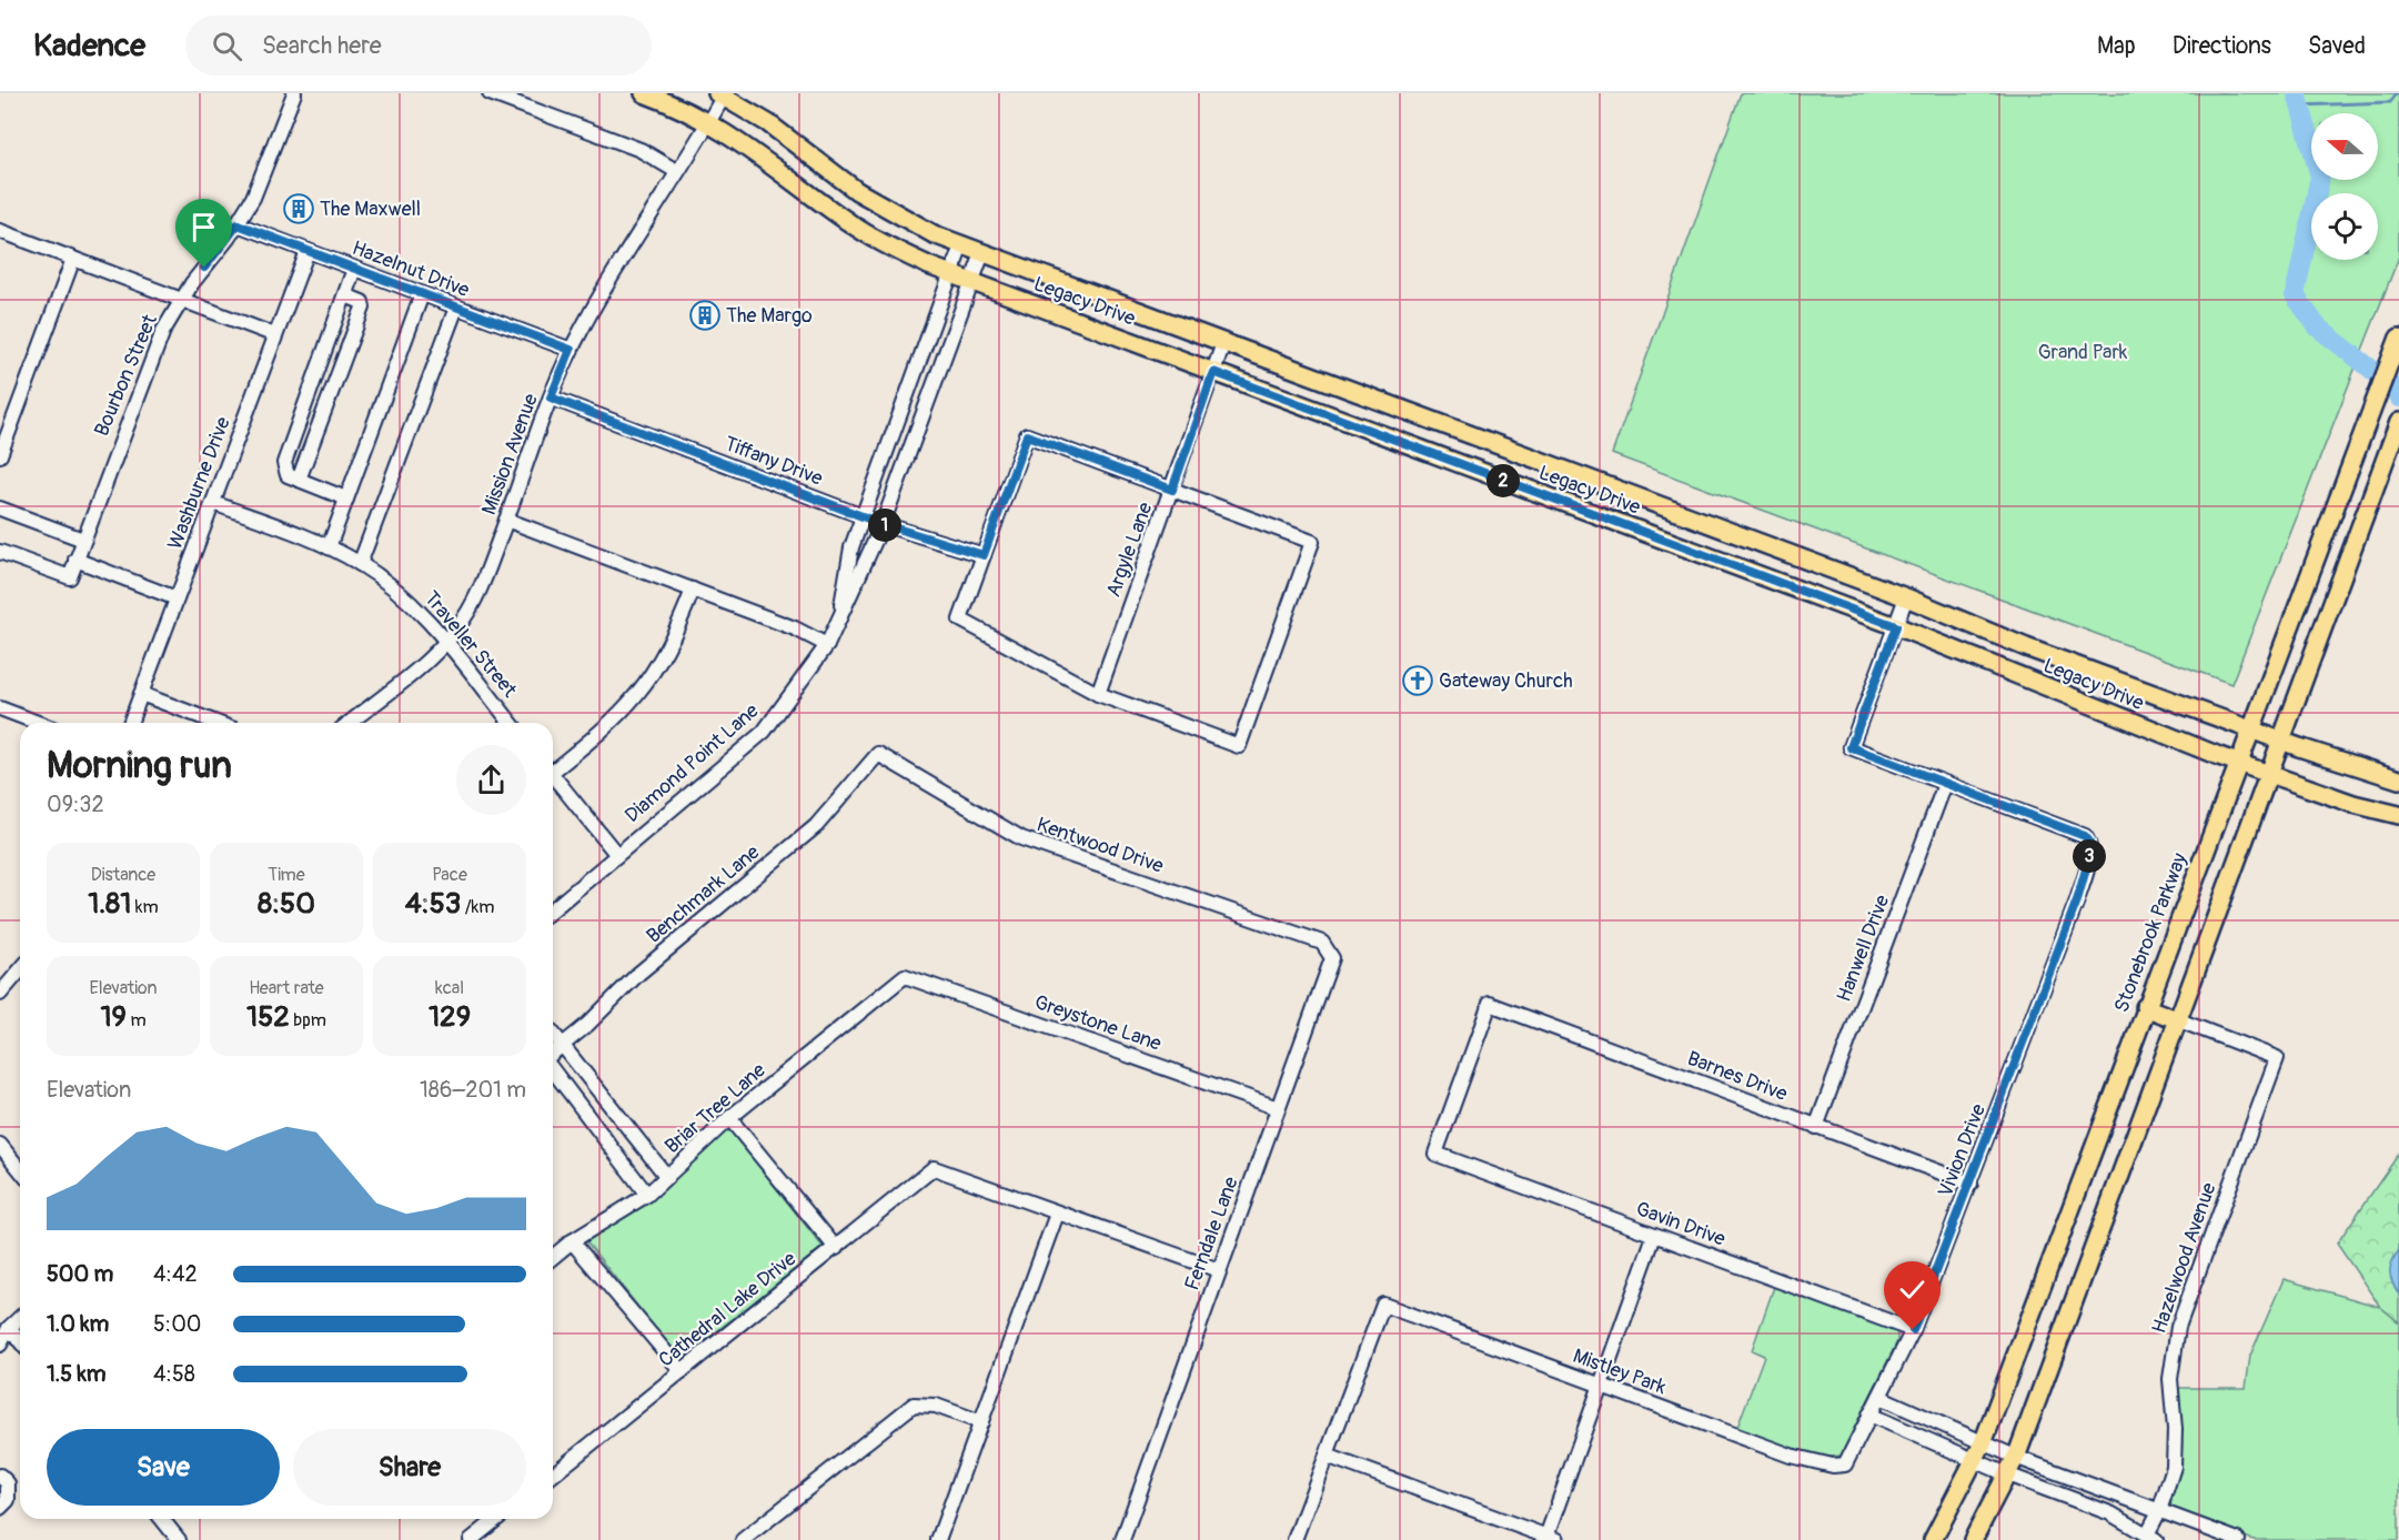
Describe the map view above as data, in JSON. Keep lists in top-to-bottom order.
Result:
{
  "streets": {
    "main road": ["Legacy Drive", "Stonebrook Parkway"],
    "street": [
      "Hazelnut Drive",
      "Bourbon Street",
      "Mission Avenue",
      "Tiffany Drive",
      "Washburne Drive",
      "Argyle Lane",
      "Traveller Street",
      "Diamond Point Lane",
      "Kentwood Drive",
      "Benchmark Lane",
      "Hanwell Drive",
      "Greystone Lane",
      "Barnes Drive",
      "Briar Tree Lane",
      "Vivion Drive",
      "Gavin Drive",
      "Ferndale Lane",
      "Hazelwood Avenue",
      "Cathedral Lake Drive",
      "Mistley Park"
    ]
  },
  "crossings": [
    ["Hazelnut Drive", "Bourbon Street"],
    ["Hazelnut Drive", "Mission Avenue"],
    ["Hazelnut Drive", "Washburne Drive"],
    ["Legacy Drive", "Mission Avenue"],
    ["Legacy Drive", "Argyle Lane"],
    ["Legacy Drive", "Diamond Point Lane"],
    ["Legacy Drive", "Stonebrook Parkway"],
    ["Mission Avenue", "Tiffany Drive"],
    ["Mission Avenue", "Traveller Street"],
    ["Tiffany Drive", "Diamond Point Lane"],
    ["Washburne Drive", "Traveller Street"],
    ["Kentwood Drive", "Benchmark Lane"],
    ["Kentwood Drive", "Ferndale Lane"],
    ["Hanwell Drive", "Barnes Drive"],
    ["Hanwell Drive", "Vivion Drive"],
    ["Greystone Lane", "Briar Tree Lane"],
    ["Greystone Lane", "Ferndale Lane"],
    ["Barnes Drive", "Vivion Drive"],
    ["Barnes Drive", "Gavin Drive"],
    ["Vivion Drive", "Gavin Drive"],
    ["Vivion Drive", "Mistley Park"]
  ],
  "parks": ["Grand Park"],
  "places": {
    "building": ["The Maxwell", "The Margo"],
    "church": ["Gateway Church"]
  },
  "north": "left",
  "page": {
    "header": "Kadence",
    "search": "Search here",
    "nav": ["Map", "Directions", "Saved"],
    "pins": ["2", "1", "3"],
    "heading": ["Morning run", "09:32"],
    "stats": [
      ["Distance", "1.81 km"],
      ["Time", "8:50"],
      ["Pace", "4:53 /km"],
      ["Elevation", "19 m"],
      ["Heart rate", "152 bpm"],
      ["kcal", "129"]
    ],
    "chart": ["Elevation", "186–201 m"],
    "list": [
      {
        "name": "500 m",
        "note": "4:42"
      },
      {
        "name": "1.0 km",
        "note": "5:00"
      },
      {
        "name": "1.5 km",
        "note": "4:58"
      }
    ],
    "buttons": ["Save", "Share"]
  }
}
